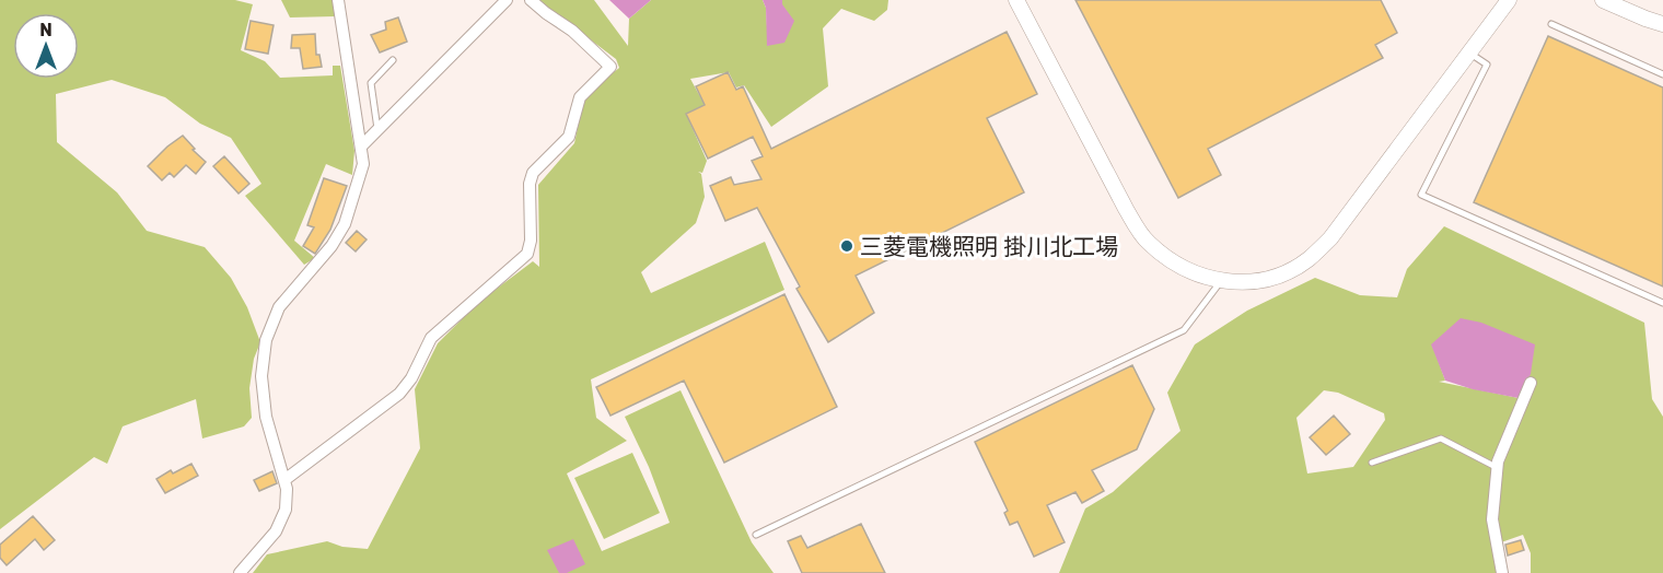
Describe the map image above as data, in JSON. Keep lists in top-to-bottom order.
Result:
{
  "places": ["三菱電機照明 掛川北工場"],
  "north": "top"
}
